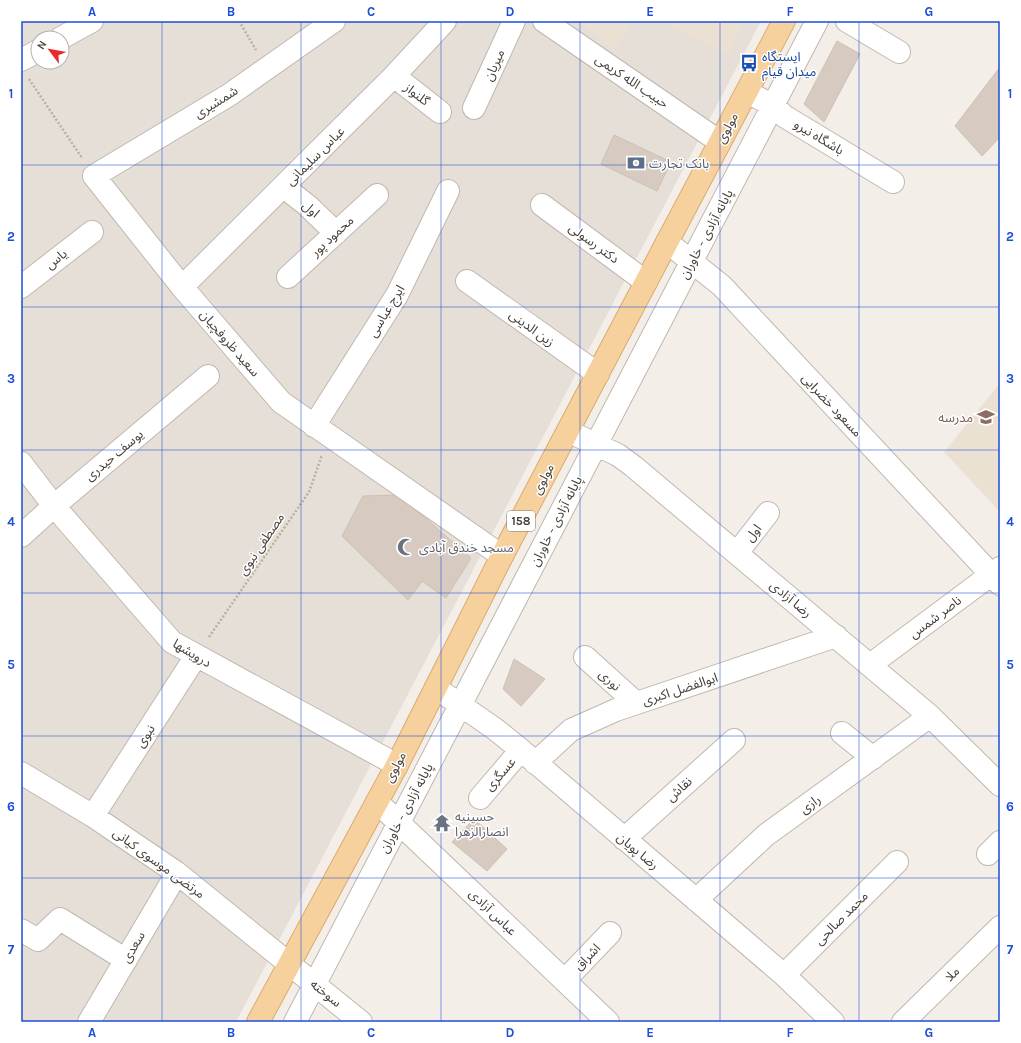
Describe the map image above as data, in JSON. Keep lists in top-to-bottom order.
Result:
{
  "streets": {
    "main road": ["مولوی", "158"],
    "street": [
      "میریان",
      "حبیب الله کریمی",
      "گلنواز",
      "شمشیری",
      "باشگاه نیرو",
      "عباس سلیمانی",
      "اول",
      "پایانه آزادی - خاوران",
      "محمود پور",
      "دکتر رسولی",
      "یاس",
      "ایرج عباسی",
      "زین الدینی",
      "سعید ظروفچیان",
      "مسعود خضرایی",
      "یوسف حیدری",
      "رضا آزادی",
      "ناصر شمس",
      "درویشها",
      "نوری",
      "ابوالفضل اکبری",
      "نبوی",
      "عسگری",
      "نقاش",
      "رازی",
      "رضا پویان",
      "مرتضی موسوی کیانی",
      "عباس آزادی",
      "محمد صالحی",
      "سعدی",
      "اشراق",
      "ملا",
      "سوخته"
    ],
    "path": ["مصطفی نبوی"]
  },
  "crossings": [
    ["حبیب الله کریمی", "مولوی"],
    ["گلنواز", "عباس سلیمانی"],
    ["شمشیری", "سعید ظروفچیان"],
    ["مولوی", "باشگاه نیرو"],
    ["مولوی", "دکتر رسولی"],
    ["مولوی", "زین الدینی"],
    ["مولوی", "سعید ظروفچیان"],
    ["مولوی", "مسعود خضرایی"],
    ["مولوی", "رضا آزادی"],
    ["مولوی", "درویشها"],
    ["مولوی", "رضا پویان"],
    ["مولوی", "مرتضی موسوی کیانی"],
    ["مولوی", "عباس آزادی"],
    ["مولوی", "سوخته"],
    ["باشگاه نیرو", "پایانه آزادی - خاوران"],
    ["عباس سلیمانی", "اول"],
    ["عباس سلیمانی", "سعید ظروفچیان"],
    ["اول", "محمود پور"],
    ["اول", "رضا آزادی"],
    ["پایانه آزادی - خاوران", "مسعود خضرایی"],
    ["پایانه آزادی - خاوران", "رضا آزادی"],
    ["پایانه آزادی - خاوران", "رضا پویان"],
    ["پایانه آزادی - خاوران", "عباس آزادی"],
    ["پایانه آزادی - خاوران", "سوخته"],
    ["ایرج عباسی", "سعید ظروفچیان"],
    ["ایرج عباسی", "مصطفی نبوی"],
    ["سعید ظروفچیان", "مصطفی نبوی"],
    ["مسعود خضرایی", "ناصر شمس"],
    ["یوسف حیدری", "درویشها"],
    ["مصطفی نبوی", "درویشها"],
    ["مصطفی نبوی", "نبوی"],
    ["رضا آزادی", "ناصر شمس"],
    ["رضا آزادی", "ابوالفضل اکبری"],
    ["رضا آزادی", "رازی"],
    ["درویشها", "نبوی"],
    ["نوری", "ابوالفضل اکبری"],
    ["ابوالفضل اکبری", "عسگری"],
    ["ابوالفضل اکبری", "رضا پویان"],
    ["نبوی", "مرتضی موسوی کیانی"],
    ["عسگری", "رضا پویان"],
    ["نقاش", "رضا پویان"],
    ["رازی", "رضا پویان"],
    ["رضا پویان", "محمد صالحی"],
    ["مرتضی موسوی کیانی", "سعدی"],
    ["مرتضی موسوی کیانی", "سوخته"],
    ["عباس آزادی", "اشراق"]
  ],
  "places": {
    "bus stop": ["ایستگاه میدان قیام"],
    "bank": ["بانک تجارت"],
    "school or university": ["مدرسه"],
    "mosque": ["مسجد خندق آبادی"],
    "temple": ["حسینیه انصارالزهرا"]
  },
  "north": "top left",
  "grid": {
    "columns": [
      "A",
      "B",
      "C",
      "D",
      "E",
      "F",
      "G"
    ],
    "rows": [
      "1",
      "2",
      "3",
      "4",
      "5",
      "6",
      "7"
    ]
  }
}
